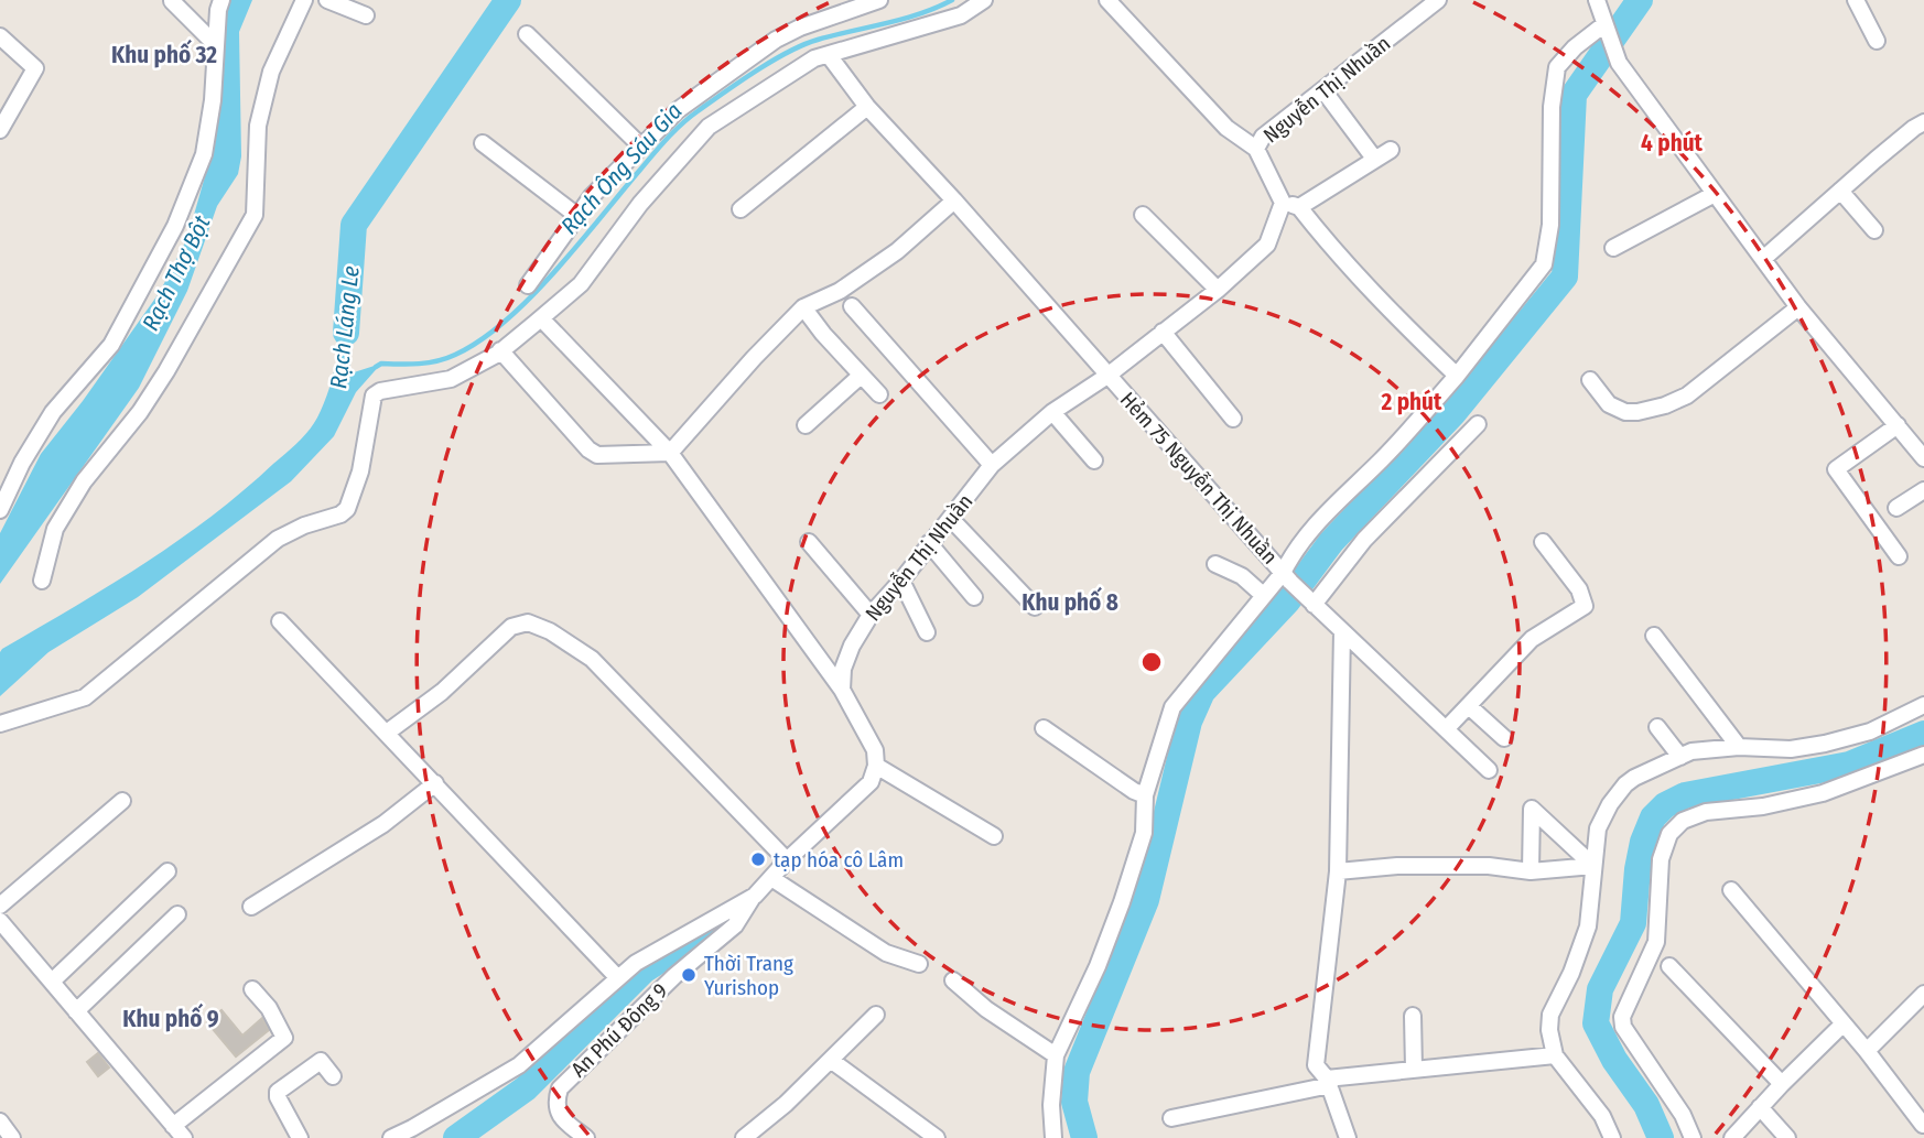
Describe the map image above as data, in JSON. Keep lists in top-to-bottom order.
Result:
{
  "streets": {
    "street": ["Nguyễn Thị Nhuần", "Hẻm 75 Nguyễn Thị Nhuần", "An Phú Đông 9"]
  },
  "crossings": [
    ["Nguyễn Thị Nhuần", "Hẻm 75 Nguyễn Thị Nhuần"]
  ],
  "districts": ["Khu phố 32", "Khu phố 8", "Khu phố 9"],
  "water": ["Rạch Ông Sáu Gia", "Rạch Thợ Bột", "Rạch Láng Le"],
  "places": ["tạp hóa cô Lâm", "Thời Trang Yurishop"],
  "rings": ["4 phút", "2 phút"]
}
